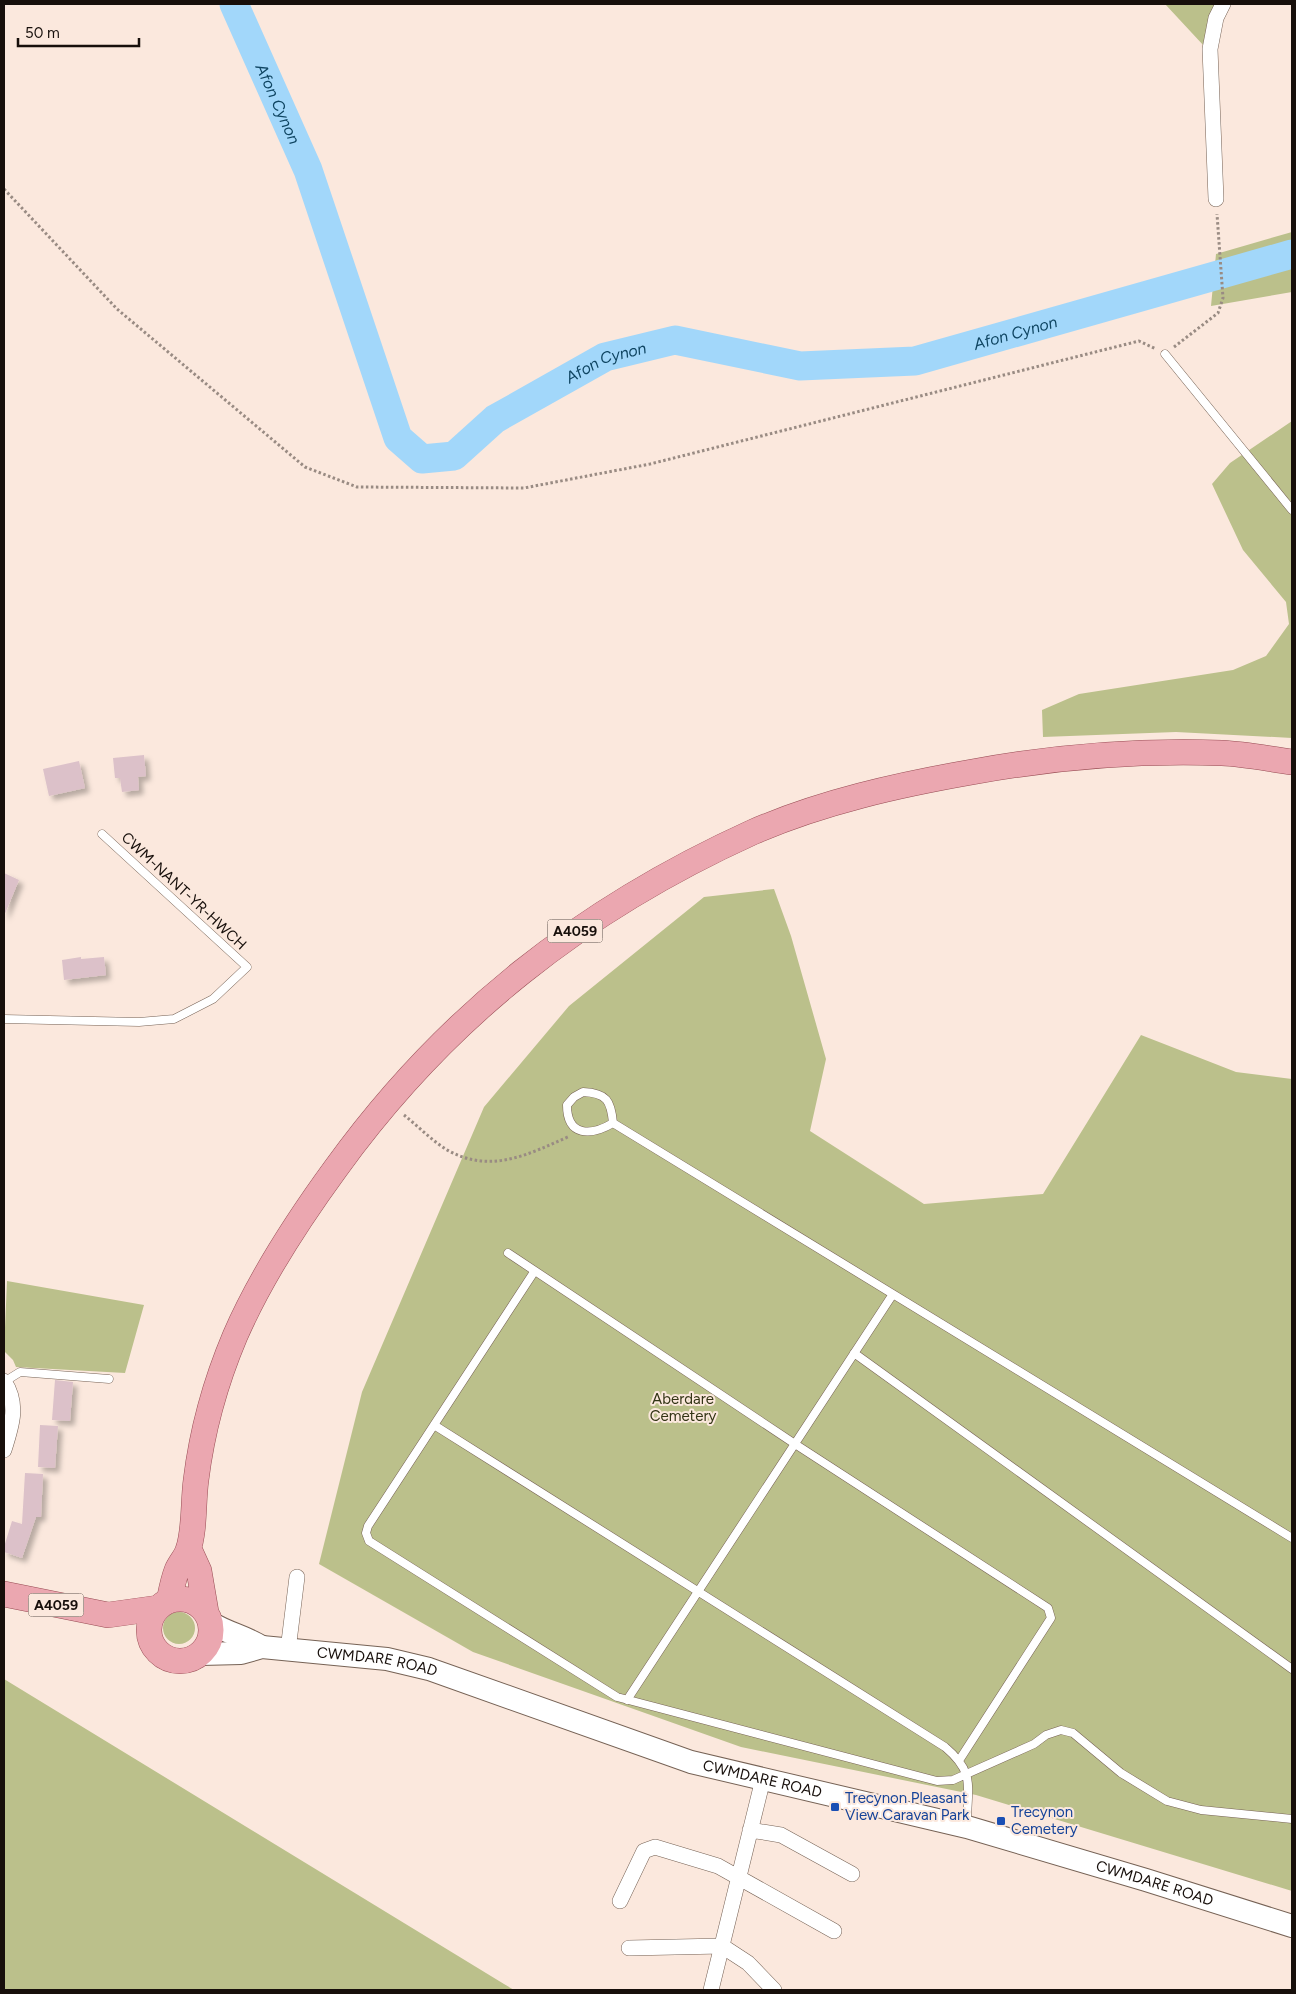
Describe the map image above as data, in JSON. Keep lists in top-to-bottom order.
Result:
{
  "streets": {
    "main road": ["A4059", "CWMDARE ROAD"],
    "lane": ["CWM-NANT-YR-HWCH"]
  },
  "crossings": [
    ["A4059", "CWMDARE ROAD"]
  ],
  "water": ["Afon Cynon"],
  "parks": ["Aberdare Cemetery"],
  "places": {
    "transit": ["Trecynon Pleasant View Caravan Park", "Trecynon Cemetery"]
  },
  "scale_bar": "50 m"
}
